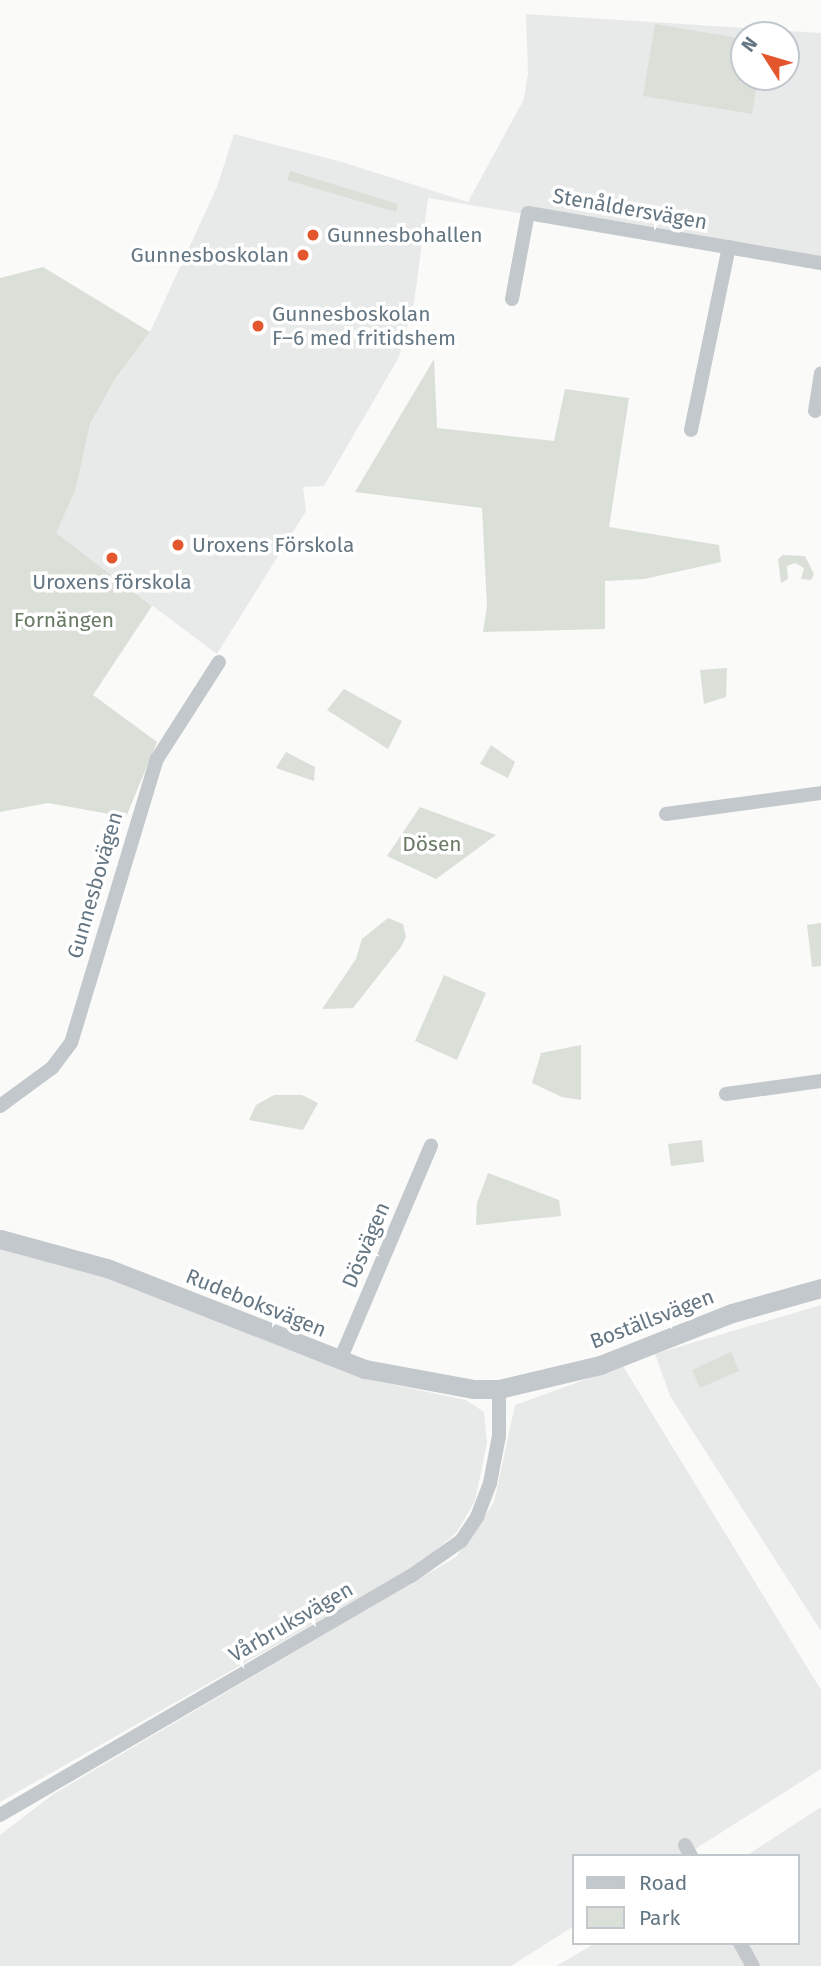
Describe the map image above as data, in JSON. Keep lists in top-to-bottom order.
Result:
{
  "streets": {
    "street": [
      "Stenåldersvägen",
      "Gunnesbovägen",
      "Dösvägen",
      "Rudeboksvägen",
      "Boställsvägen",
      "Vårbruksvägen"
    ]
  },
  "crossings": [
    ["Dösvägen", "Rudeboksvägen"],
    ["Rudeboksvägen", "Boställsvägen"],
    ["Rudeboksvägen", "Vårbruksvägen"],
    ["Boställsvägen", "Vårbruksvägen"]
  ],
  "parks": ["Fornängen", "Dösen"],
  "places": [
    "Gunnesbohallen",
    "Gunnesboskolan",
    "Gunnesboskolan F–6 med fritidshem",
    "Uroxens Förskola",
    "Uroxens förskola"
  ],
  "legend": ["Road", "Park"],
  "north": "top left"
}
